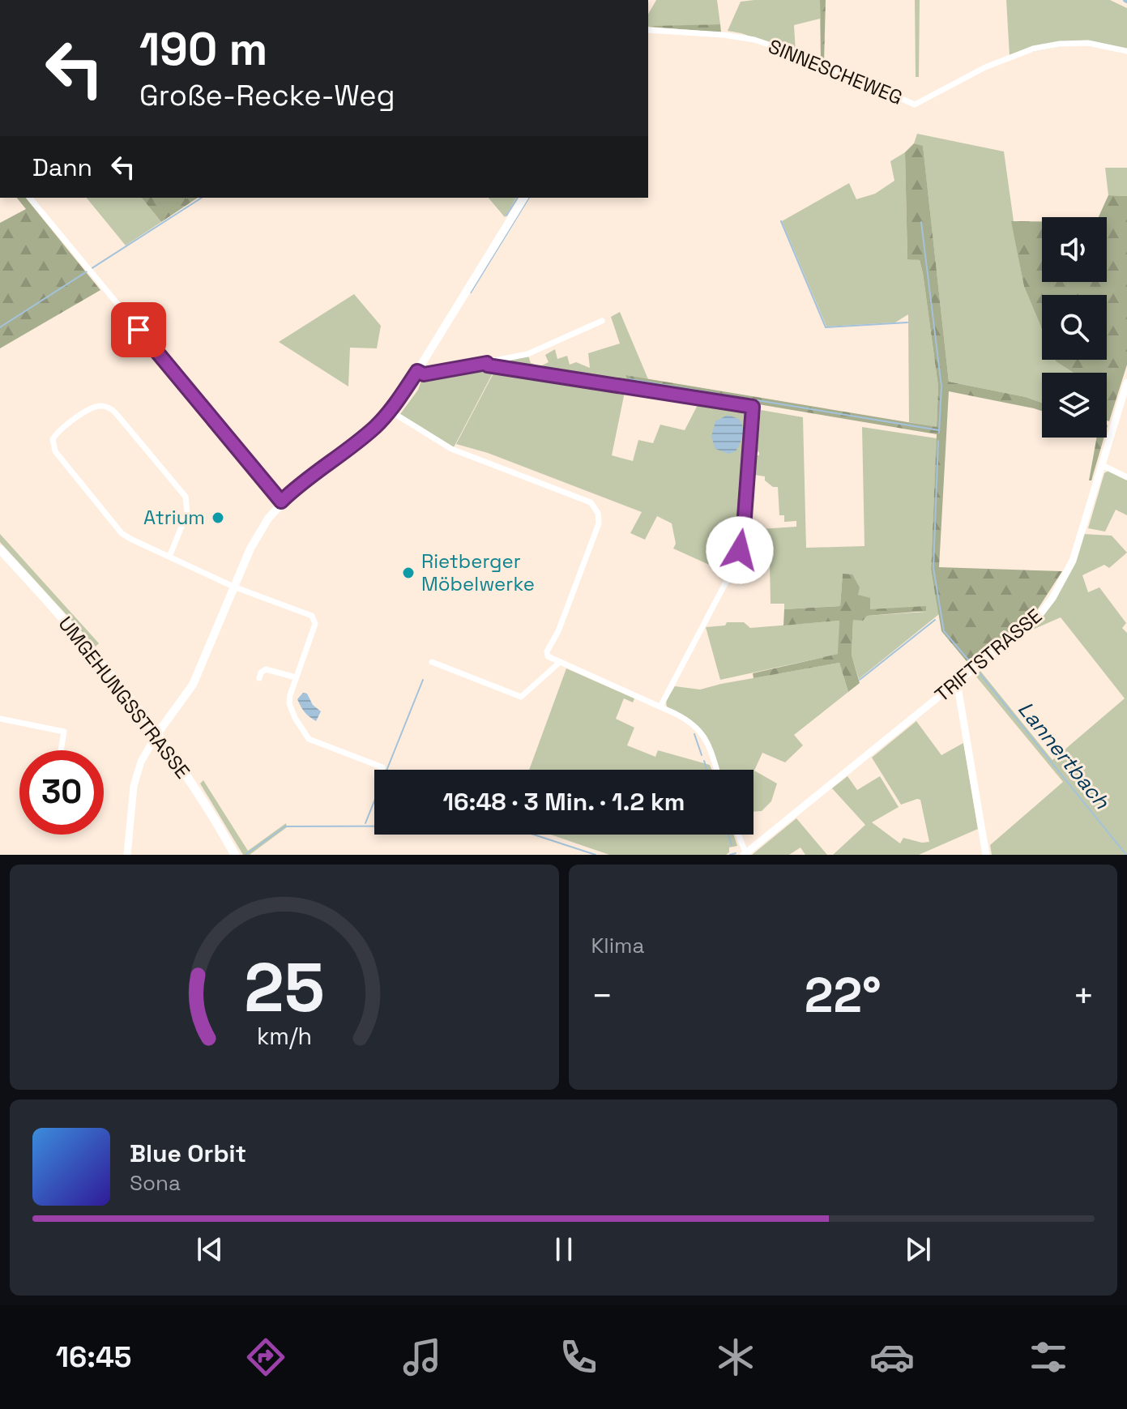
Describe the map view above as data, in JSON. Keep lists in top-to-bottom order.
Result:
{
  "streets": {
    "main road": ["UMGEHUNGSSTRASSE"],
    "street": ["SINNESCHEWEG", "TRIFTSTRASSE"]
  },
  "water": ["Lannertbach"],
  "places": ["Atrium", "Rietberger Möbelwerke"],
  "page": {
    "turn": ["190 m", "Große-Recke-Weg"],
    "then": "Dann",
    "limit": "30",
    "trip": "16:48 · 3 Min. · 1.2 km",
    "tile": "Klima",
    "heat": ["−", "22°", "+"],
    "song": ["Blue Orbit", "Sona"],
    "tabs": "16:45",
    "gauge": ["25", "km/h"]
  }
}
